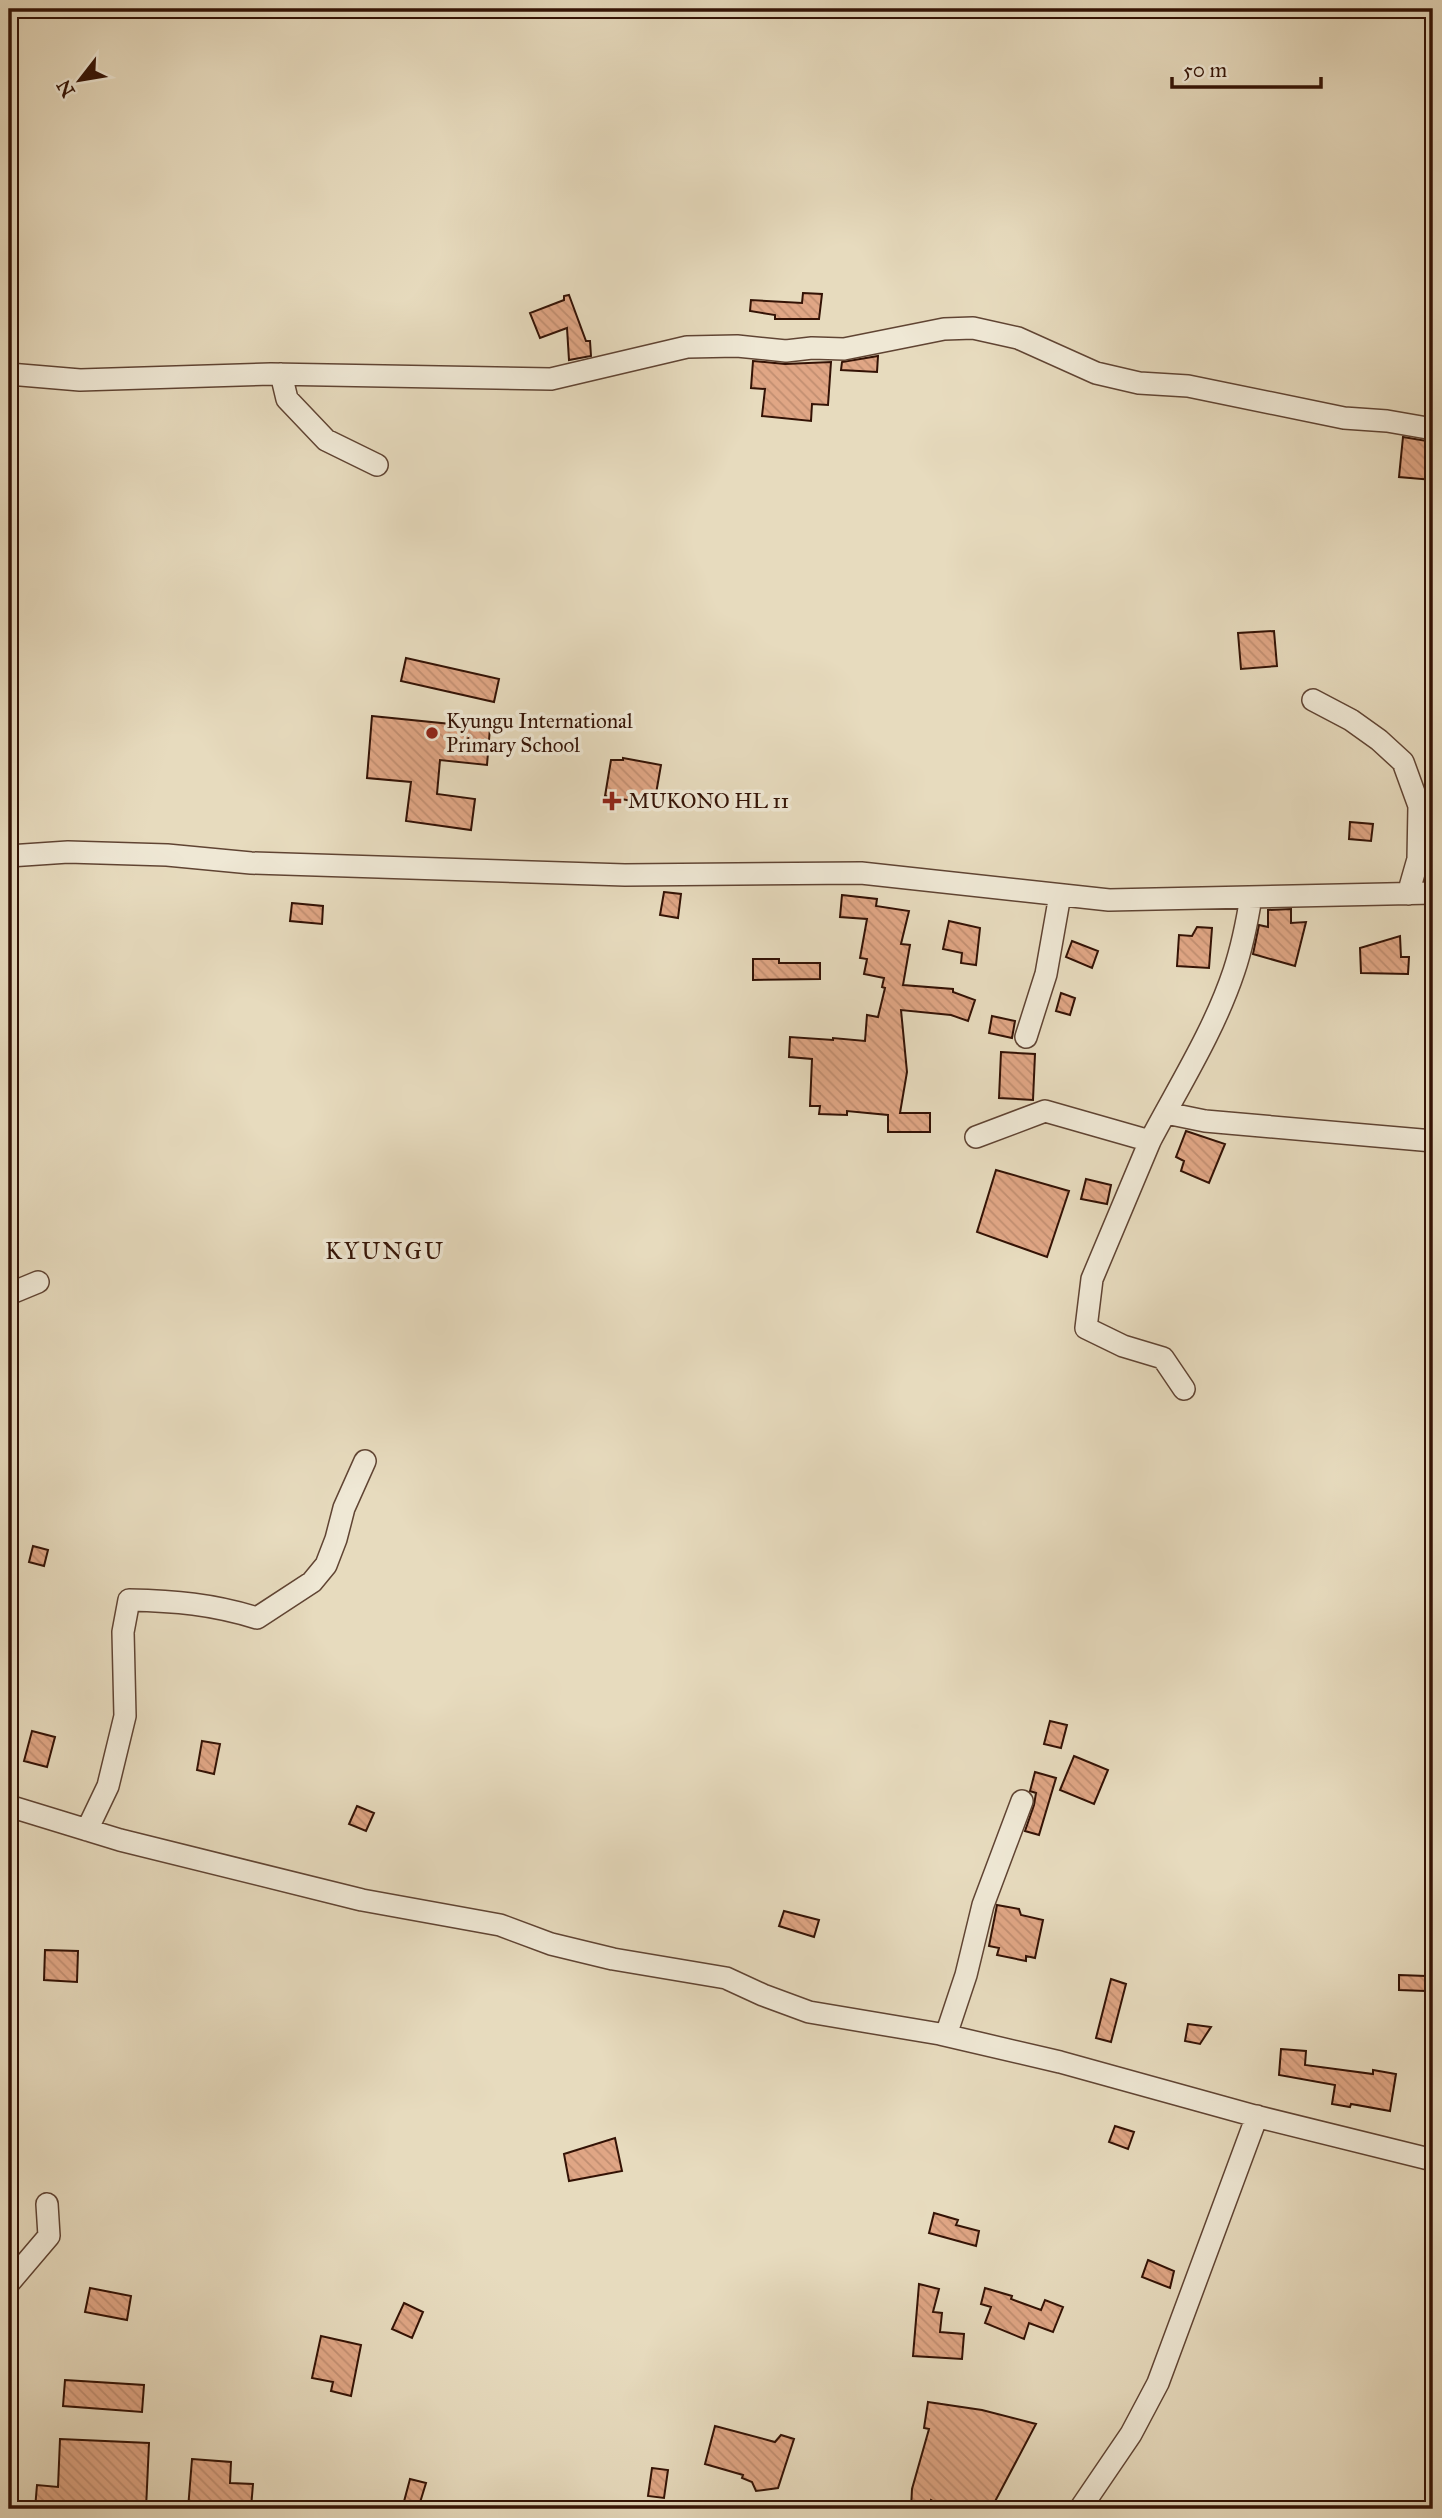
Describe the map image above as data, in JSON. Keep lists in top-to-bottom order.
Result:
{
  "districts": ["KYUNGU"],
  "places": {
    "other": ["Kyungu International Primary School"],
    "health": ["MUKONO HL 11"]
  },
  "scale_bar": "50 m",
  "north": "bottom left"
}
